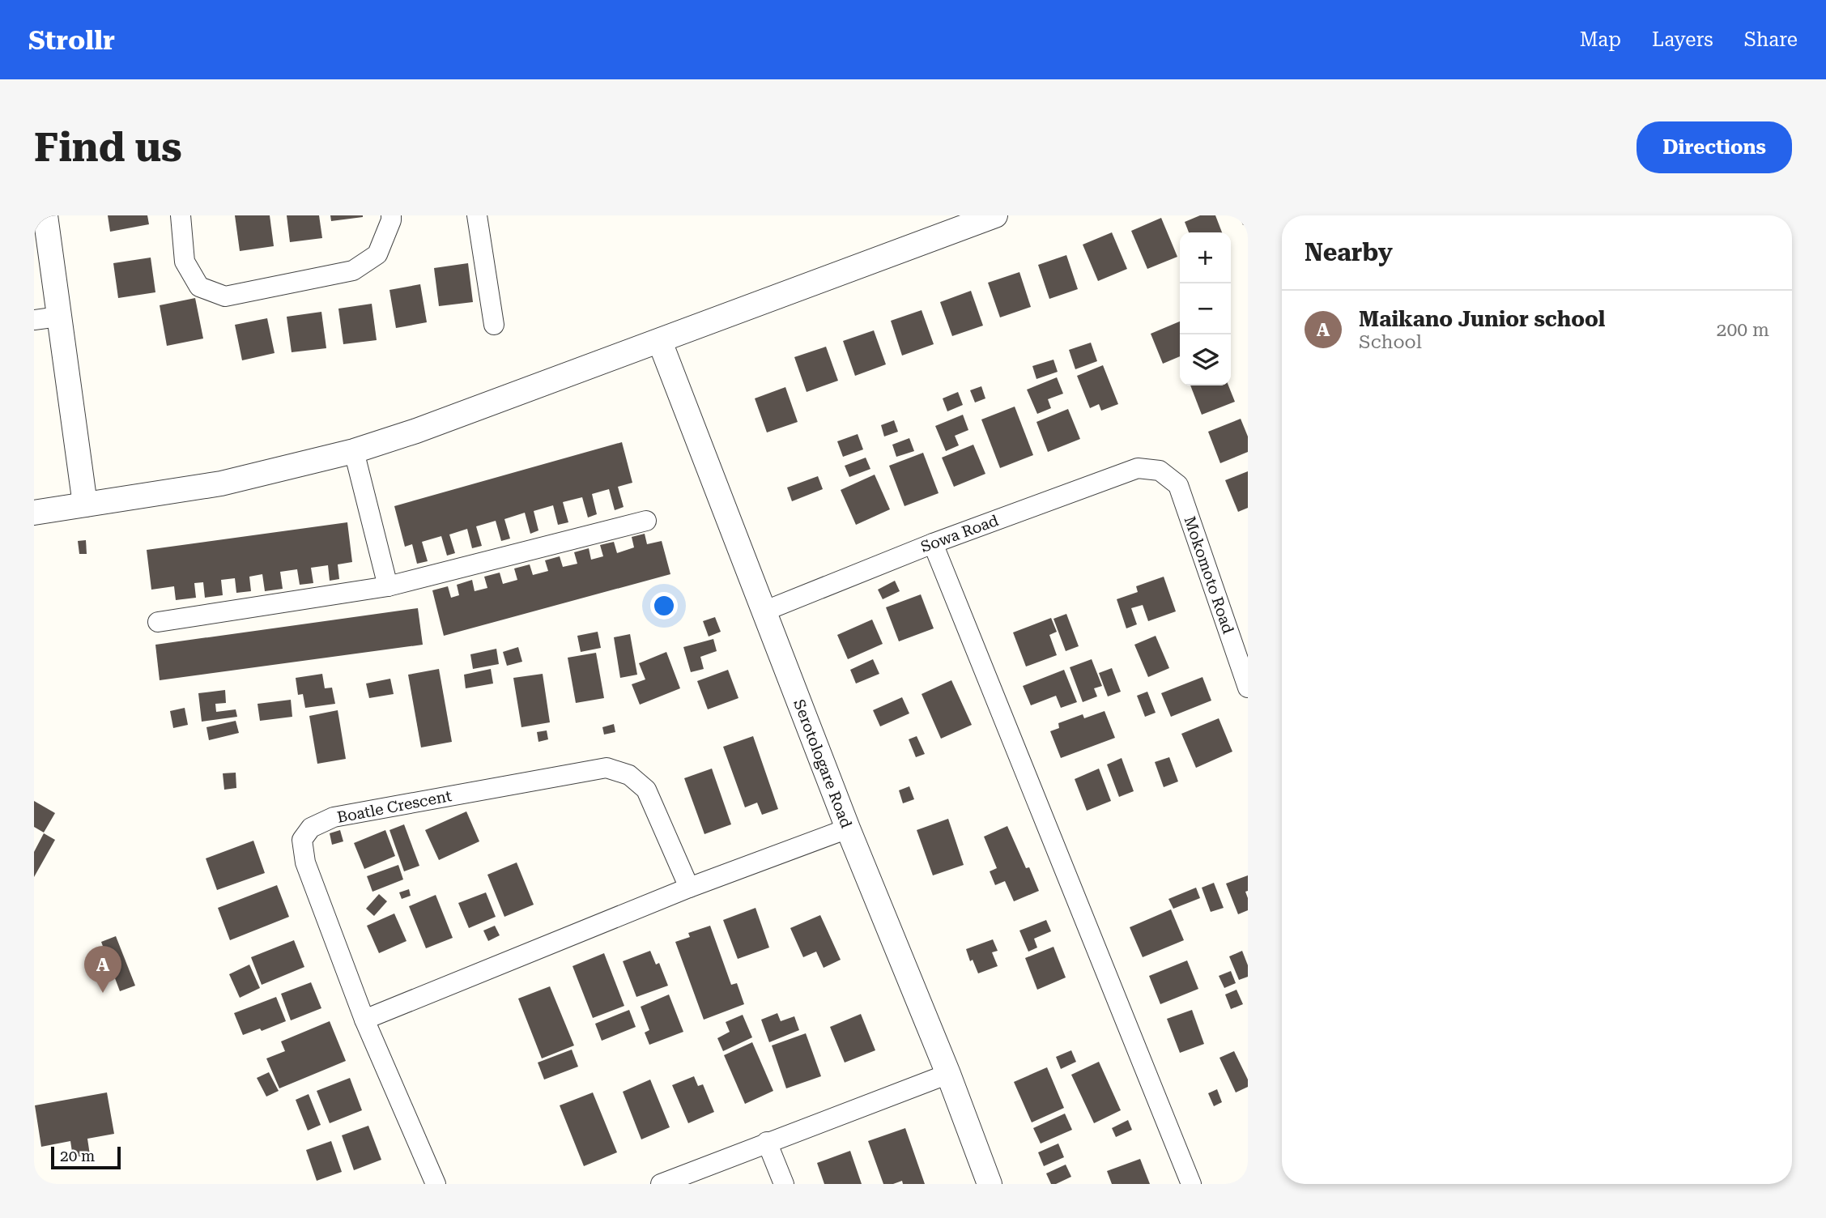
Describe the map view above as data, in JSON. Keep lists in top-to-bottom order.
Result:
{
  "streets": {
    "street": [
      "Sowa Road",
      "Mokomoto Road",
      "Serotologare Road",
      "Boatle Crescent"
    ]
  },
  "crossings": [
    ["Sowa Road", "Mokomoto Road"],
    ["Sowa Road", "Serotologare Road"]
  ],
  "scale_bar": "20 m",
  "page": {
    "header": "Strollr",
    "nav": ["Map", "Layers", "Share"],
    "buttons": "Directions",
    "title": "Find us",
    "heading": "Nearby",
    "map_buttons": ["+", "−"],
    "list": [
      {
        "mark": "A",
        "name": "Maikano Junior school",
        "note": "School",
        "value": "200 m"
      }
    ],
    "pins": "A",
    "scale": "20 m"
  }
}
